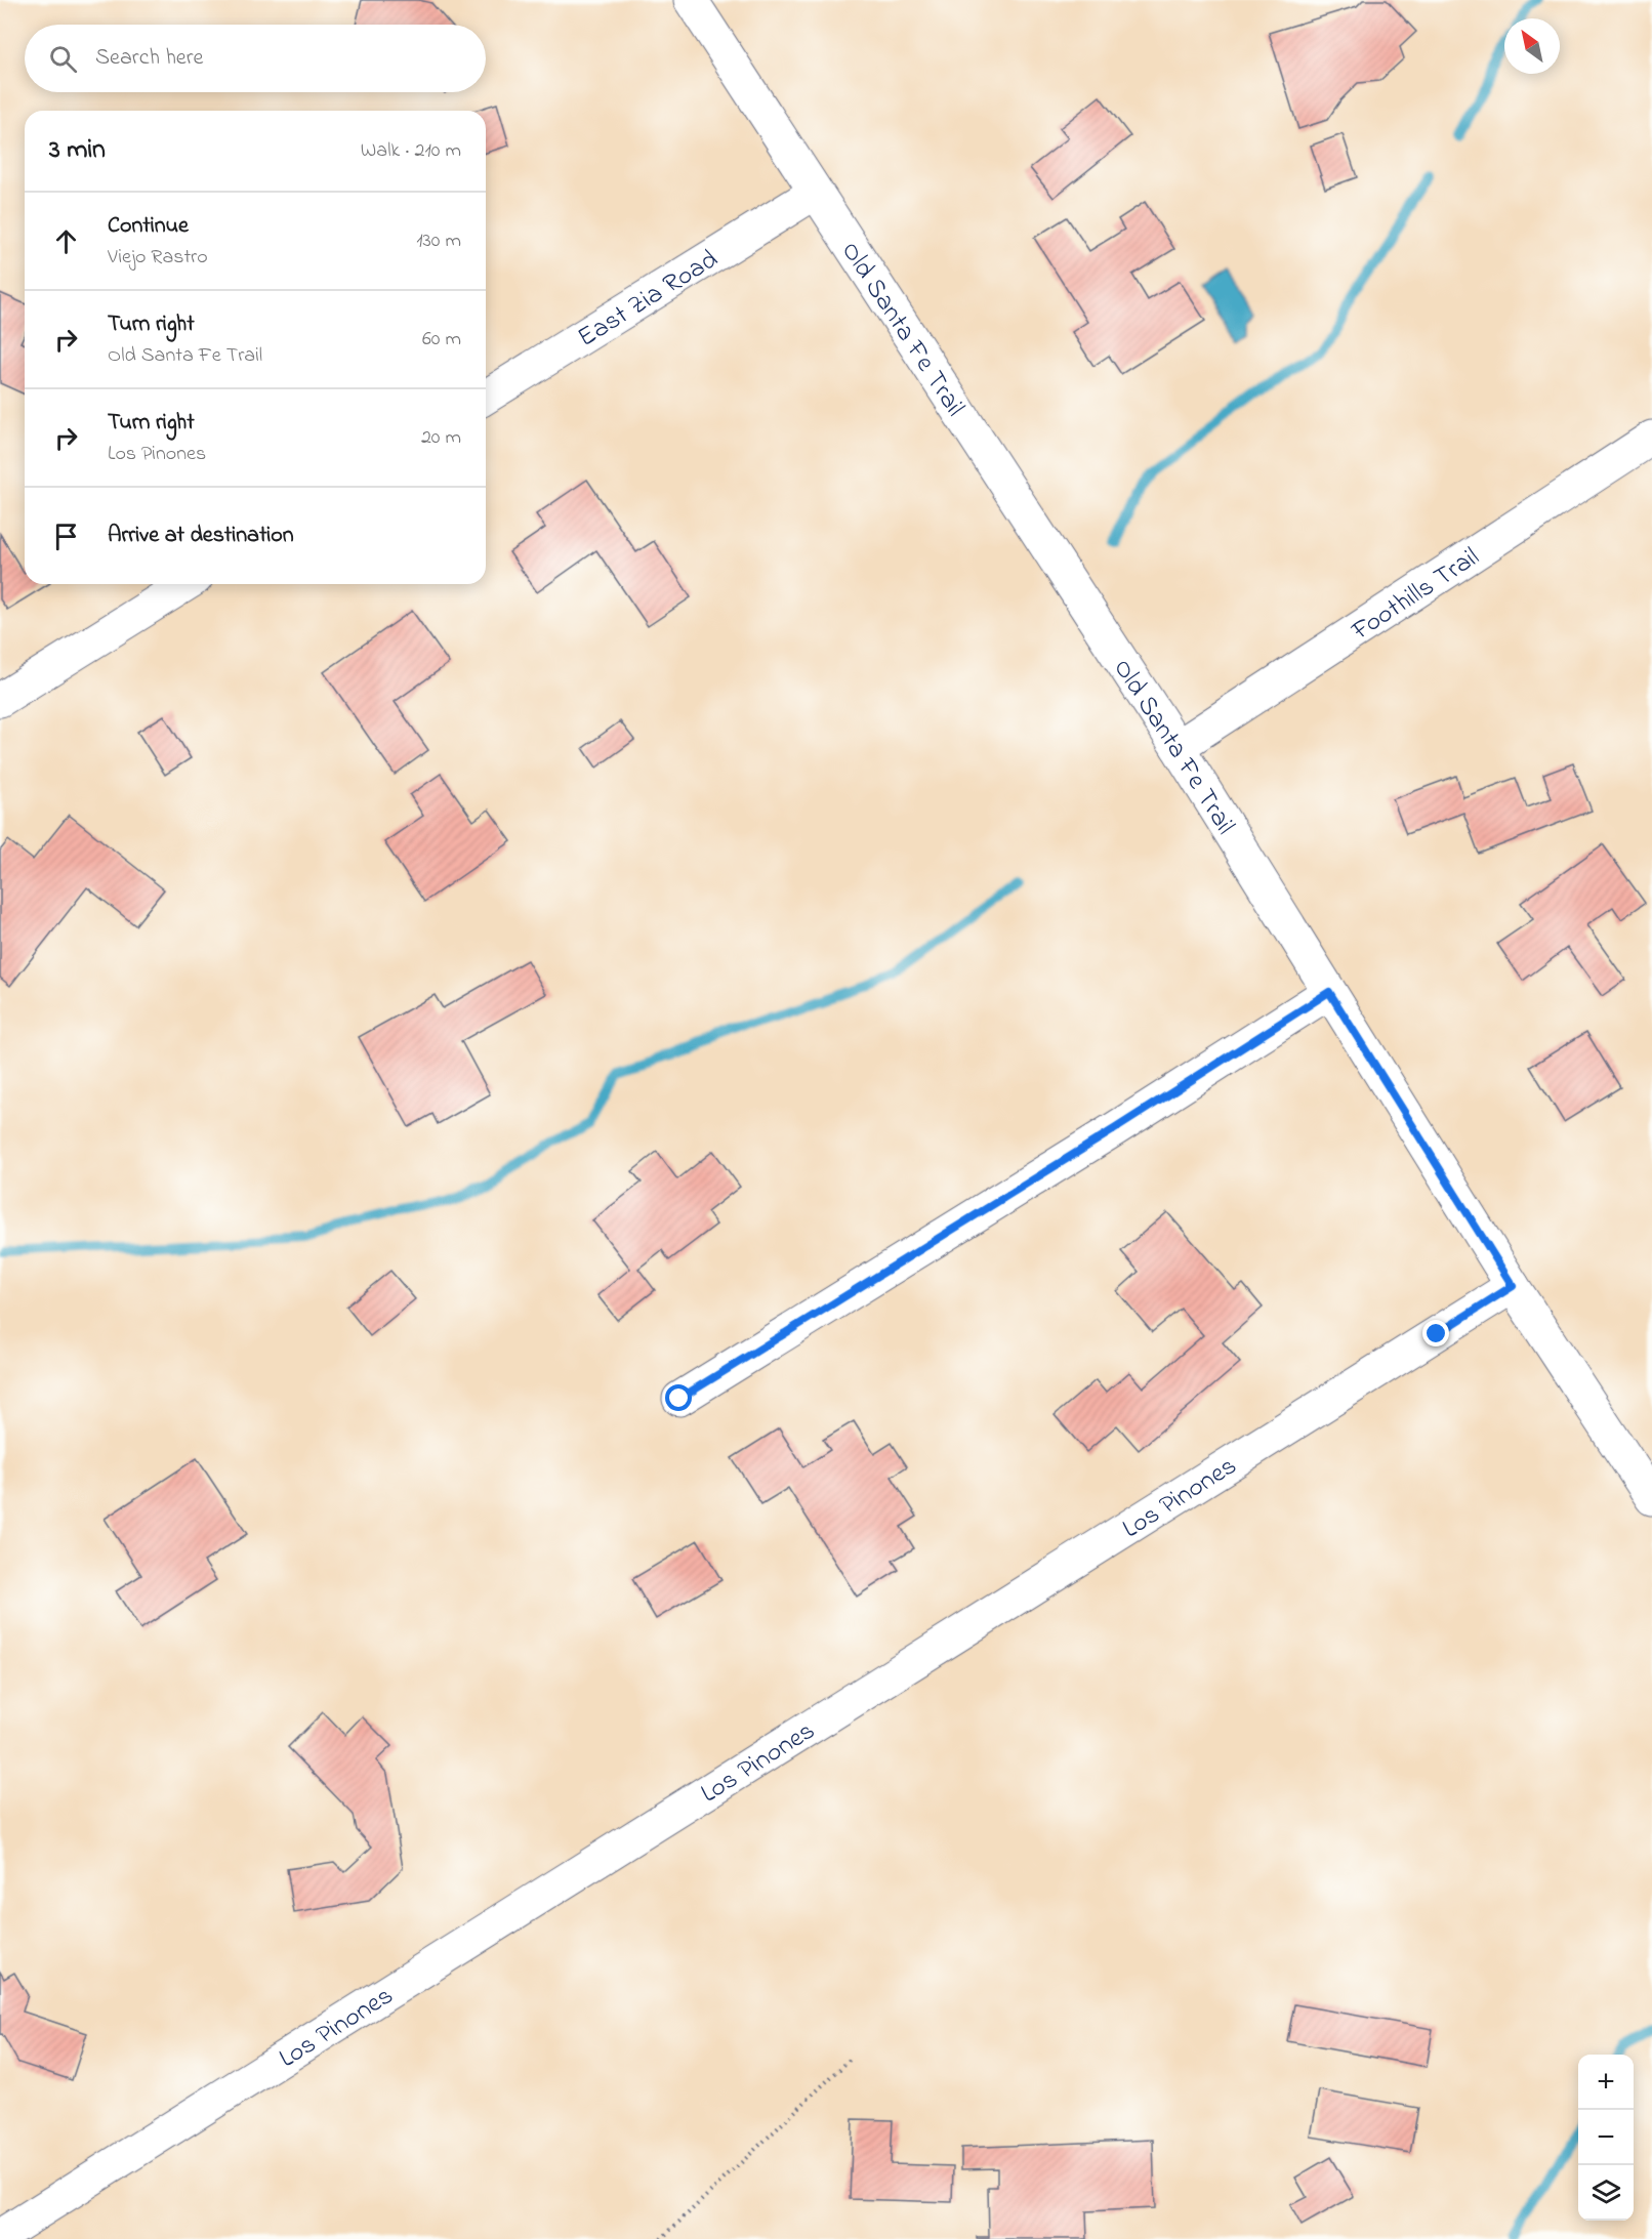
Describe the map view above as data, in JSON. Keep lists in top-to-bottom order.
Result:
{
  "streets": {
    "street": [
      "East Zia Road",
      "Old Santa Fe Trail",
      "Foothills Trail",
      "Los Pinones"
    ]
  },
  "crossings": [
    ["East Zia Road", "Old Santa Fe Trail"],
    ["Old Santa Fe Trail", "Foothills Trail"],
    ["Old Santa Fe Trail", "Los Pinones"]
  ],
  "north": "top left",
  "page": {
    "search": "Search here",
    "heading": ["3 min", "Walk · 210 m"],
    "list": [
      ["Continue", "Viejo Rastro", "130 m"],
      ["Turn right", "Old Santa Fe Trail", "60 m"],
      ["Turn right", "Los Pinones", "20 m"],
      "Arrive at destination"
    ],
    "map_buttons": ["+", "−"]
  }
}
